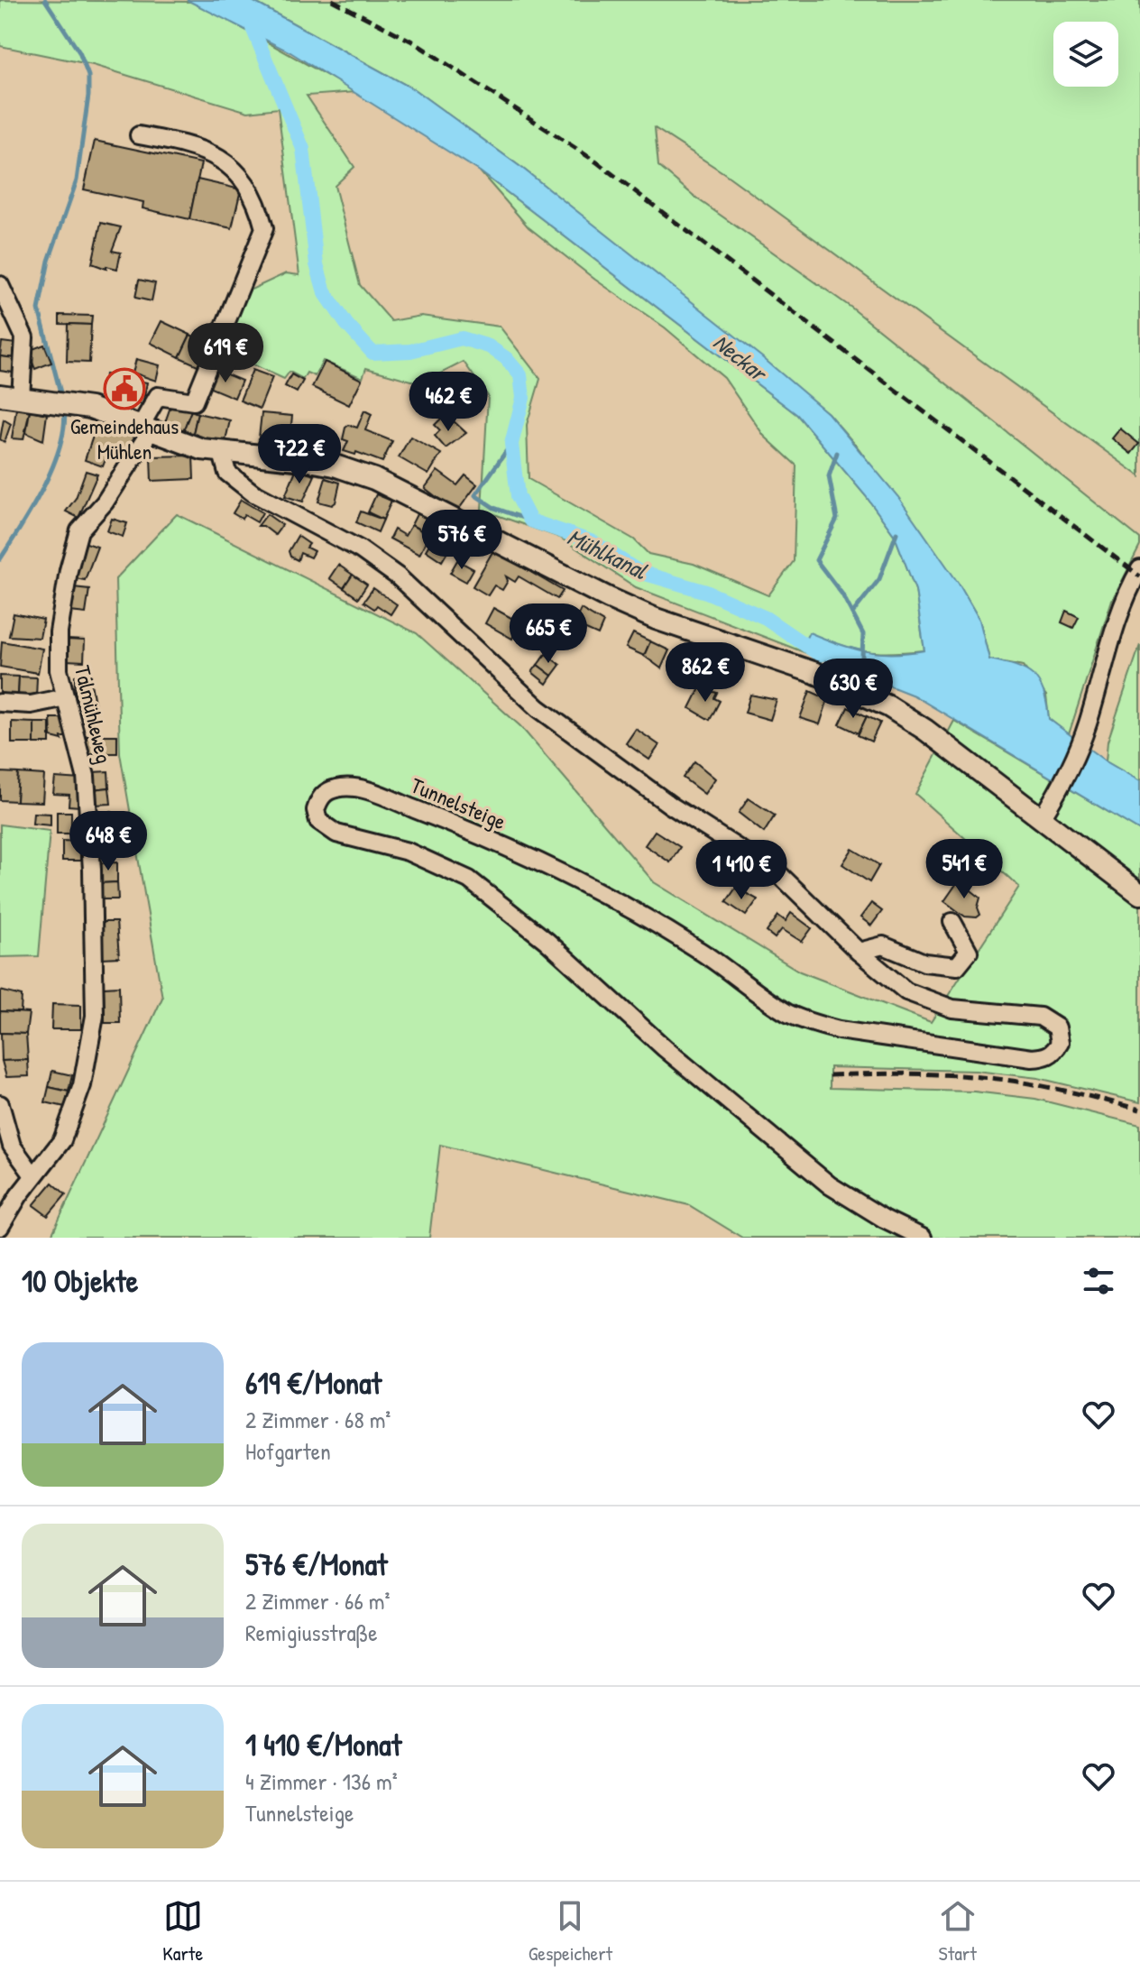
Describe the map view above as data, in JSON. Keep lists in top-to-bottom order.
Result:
{
  "streets": {
    "street": ["Talmühleweg", "Tunnelsteige"]
  },
  "water": ["Neckar", "Mühlkanal"],
  "places": {
    "public building": ["Gemeindehaus Mühlen"]
  },
  "page": {
    "price": [
      "619 €",
      "462 €",
      "722 €",
      "576 €",
      "665 €",
      "862 €",
      "630 €",
      "648 €",
      "541 €",
      "1 410 €"
    ],
    "heading": "10 Objekte",
    "list": [
      {
        "name": "619 €/Monat",
        "note": "2 Zimmer · 68 m² · Hofgarten"
      },
      {
        "name": "576 €/Monat",
        "note": "2 Zimmer · 66 m² · Remigiusstraße"
      },
      {
        "name": "1 410 €/Monat",
        "note": "4 Zimmer · 136 m² · Tunnelsteige"
      }
    ],
    "tabs": ["Karte", "Gespeichert", "Start"]
  }
}
